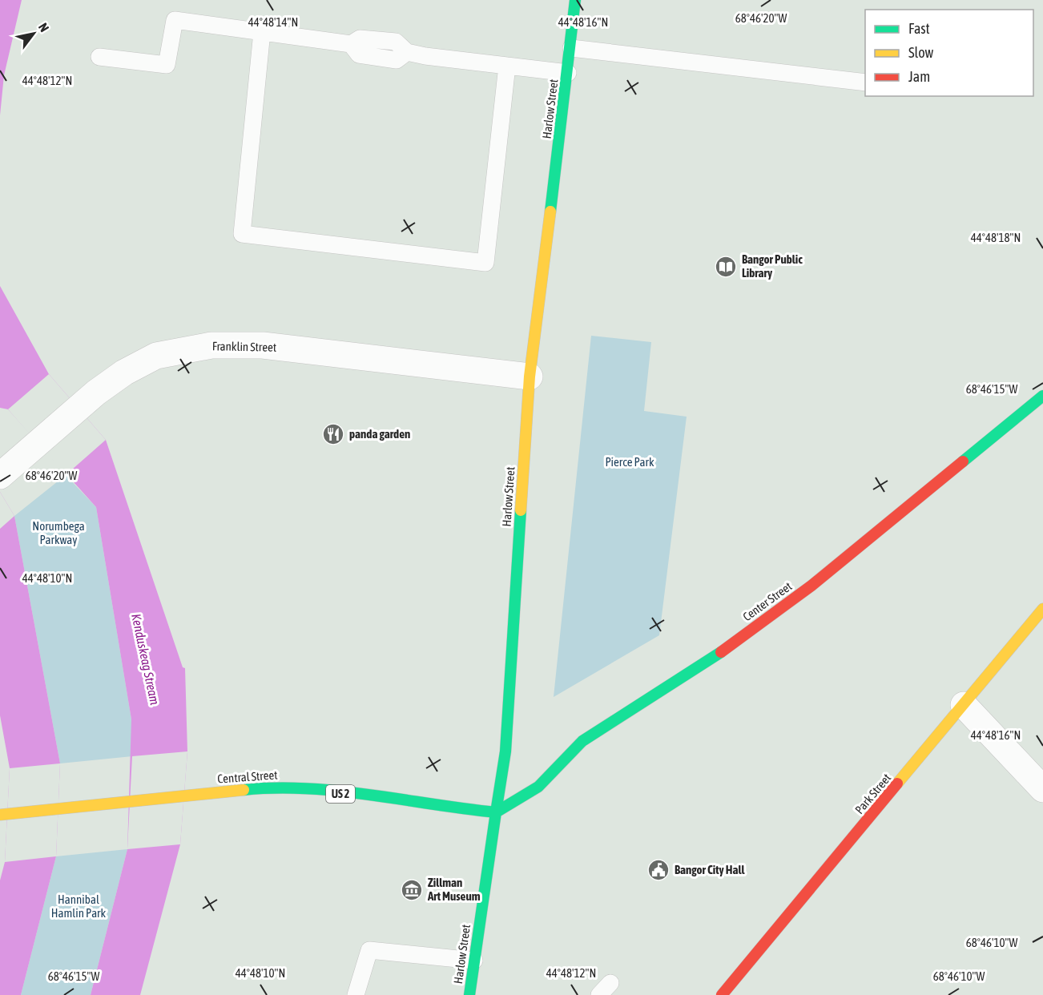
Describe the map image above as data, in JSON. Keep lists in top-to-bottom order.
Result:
{
  "streets": {
    "street": [
      "Harlow Street",
      "Franklin Street",
      "Center Street",
      "Central Street",
      "US 2",
      "Park Street"
    ]
  },
  "crossings": [
    ["Harlow Street", "Franklin Street"],
    ["Harlow Street", "Center Street"],
    ["Harlow Street", "Central Street"],
    ["Center Street", "Central Street"]
  ],
  "water": ["Kenduskeag Stream"],
  "parks": ["Pierce Park", "Norumbega Parkway", "Hannibal Hamlin Park"],
  "places": {
    "library": ["Bangor Public Library"],
    "restaurant": ["panda garden"],
    "public building": ["Bangor City Hall"],
    "museum": ["Zillman Art Museum"]
  },
  "legend": ["Fast", "Slow", "Jam"],
  "north": "top right",
  "coordinates": [
    "68°46'20\"W",
    "44°48'14\"N",
    "44°48'16\"N",
    "44°48'12\"N",
    "44°48'18\"N",
    "68°46'15\"W",
    "44°48'10\"N",
    "68°46'10\"W"
  ]
}
